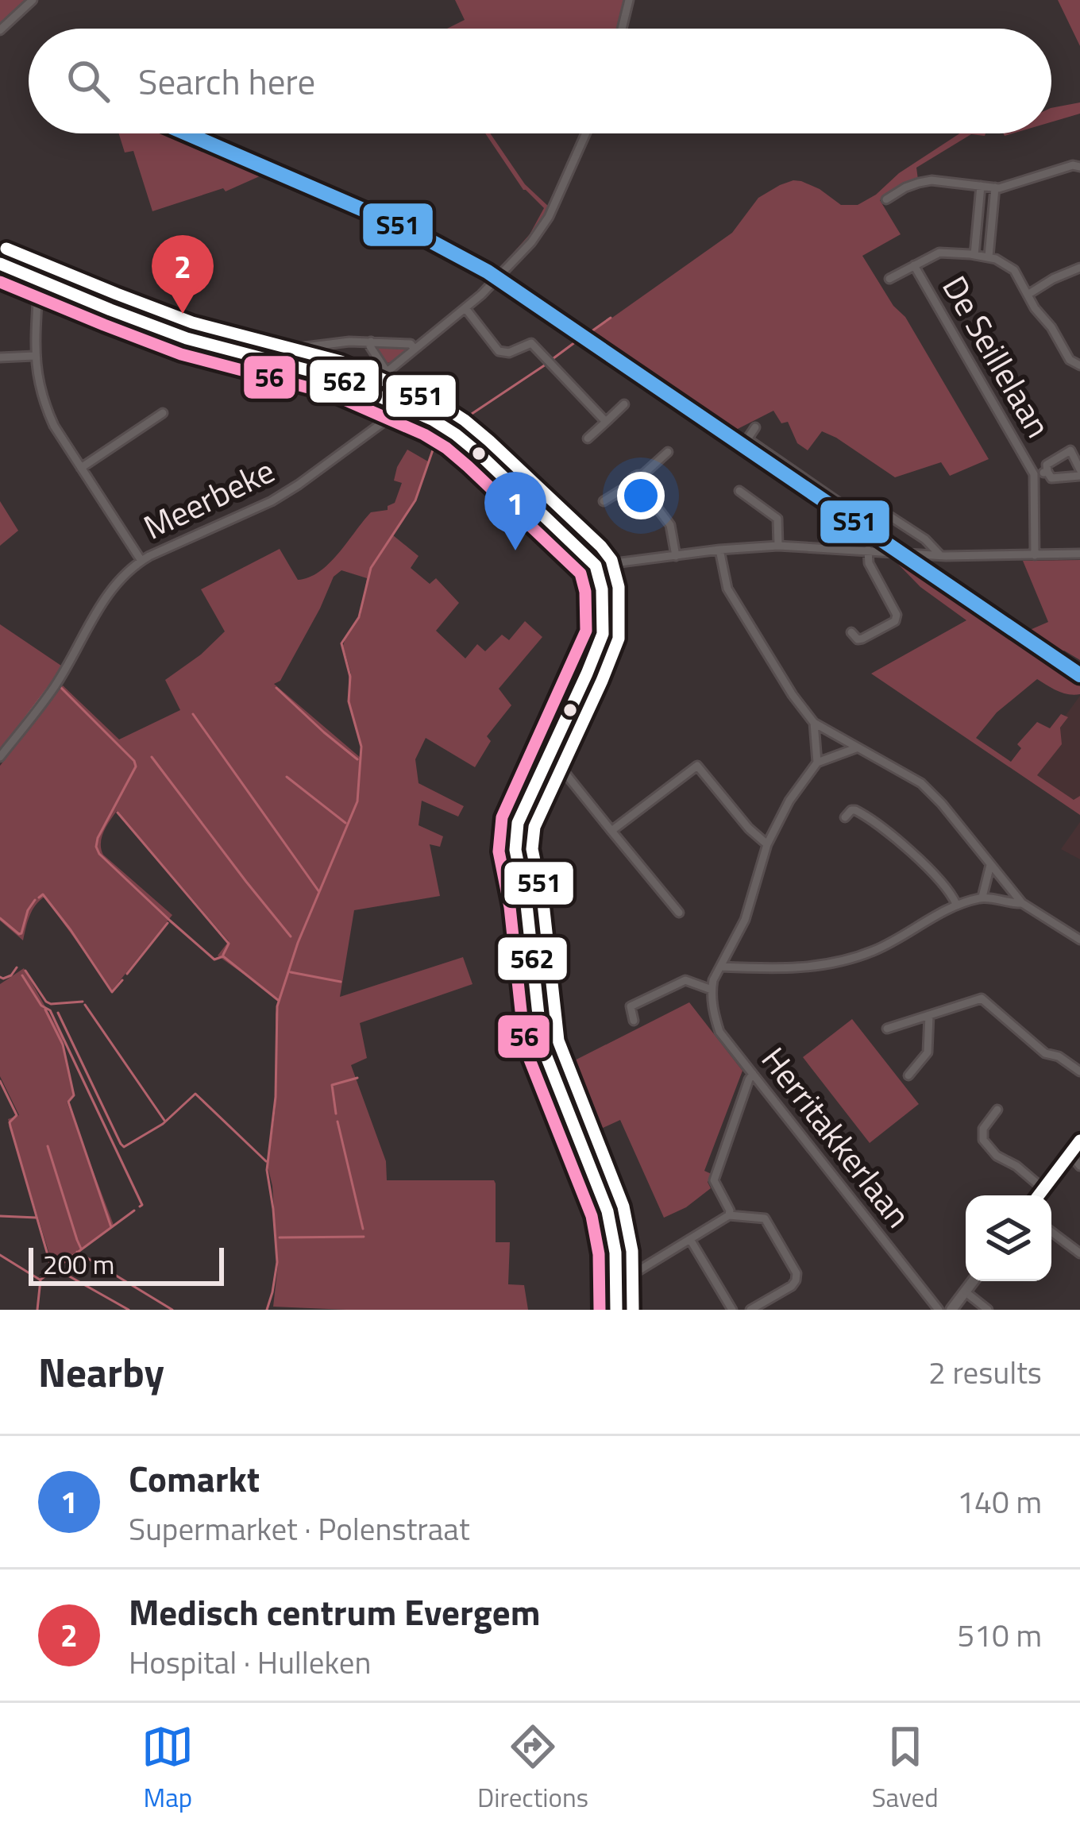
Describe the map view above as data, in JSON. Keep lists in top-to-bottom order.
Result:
{
  "streets": {
    "street": ["De Seillelaan", "Meerbeke", "Herritakkerlaan"]
  },
  "lines": [
    "transit line S51",
    "transit line 551",
    "transit line 562",
    "transit line 56"
  ],
  "scale_bar": "200 m",
  "page": {
    "search": "Search here",
    "pins": ["2", "1"],
    "scale": "200 m",
    "heading": ["Nearby", "2 results"],
    "list": [
      {
        "mark": "1",
        "name": "Comarkt",
        "note": "Supermarket · Polenstraat",
        "value": "140 m"
      },
      {
        "mark": "2",
        "name": "Medisch centrum Evergem",
        "note": "Hospital · Hulleken",
        "value": "510 m"
      }
    ],
    "nav": ["Map", "Directions", "Saved"]
  }
}
